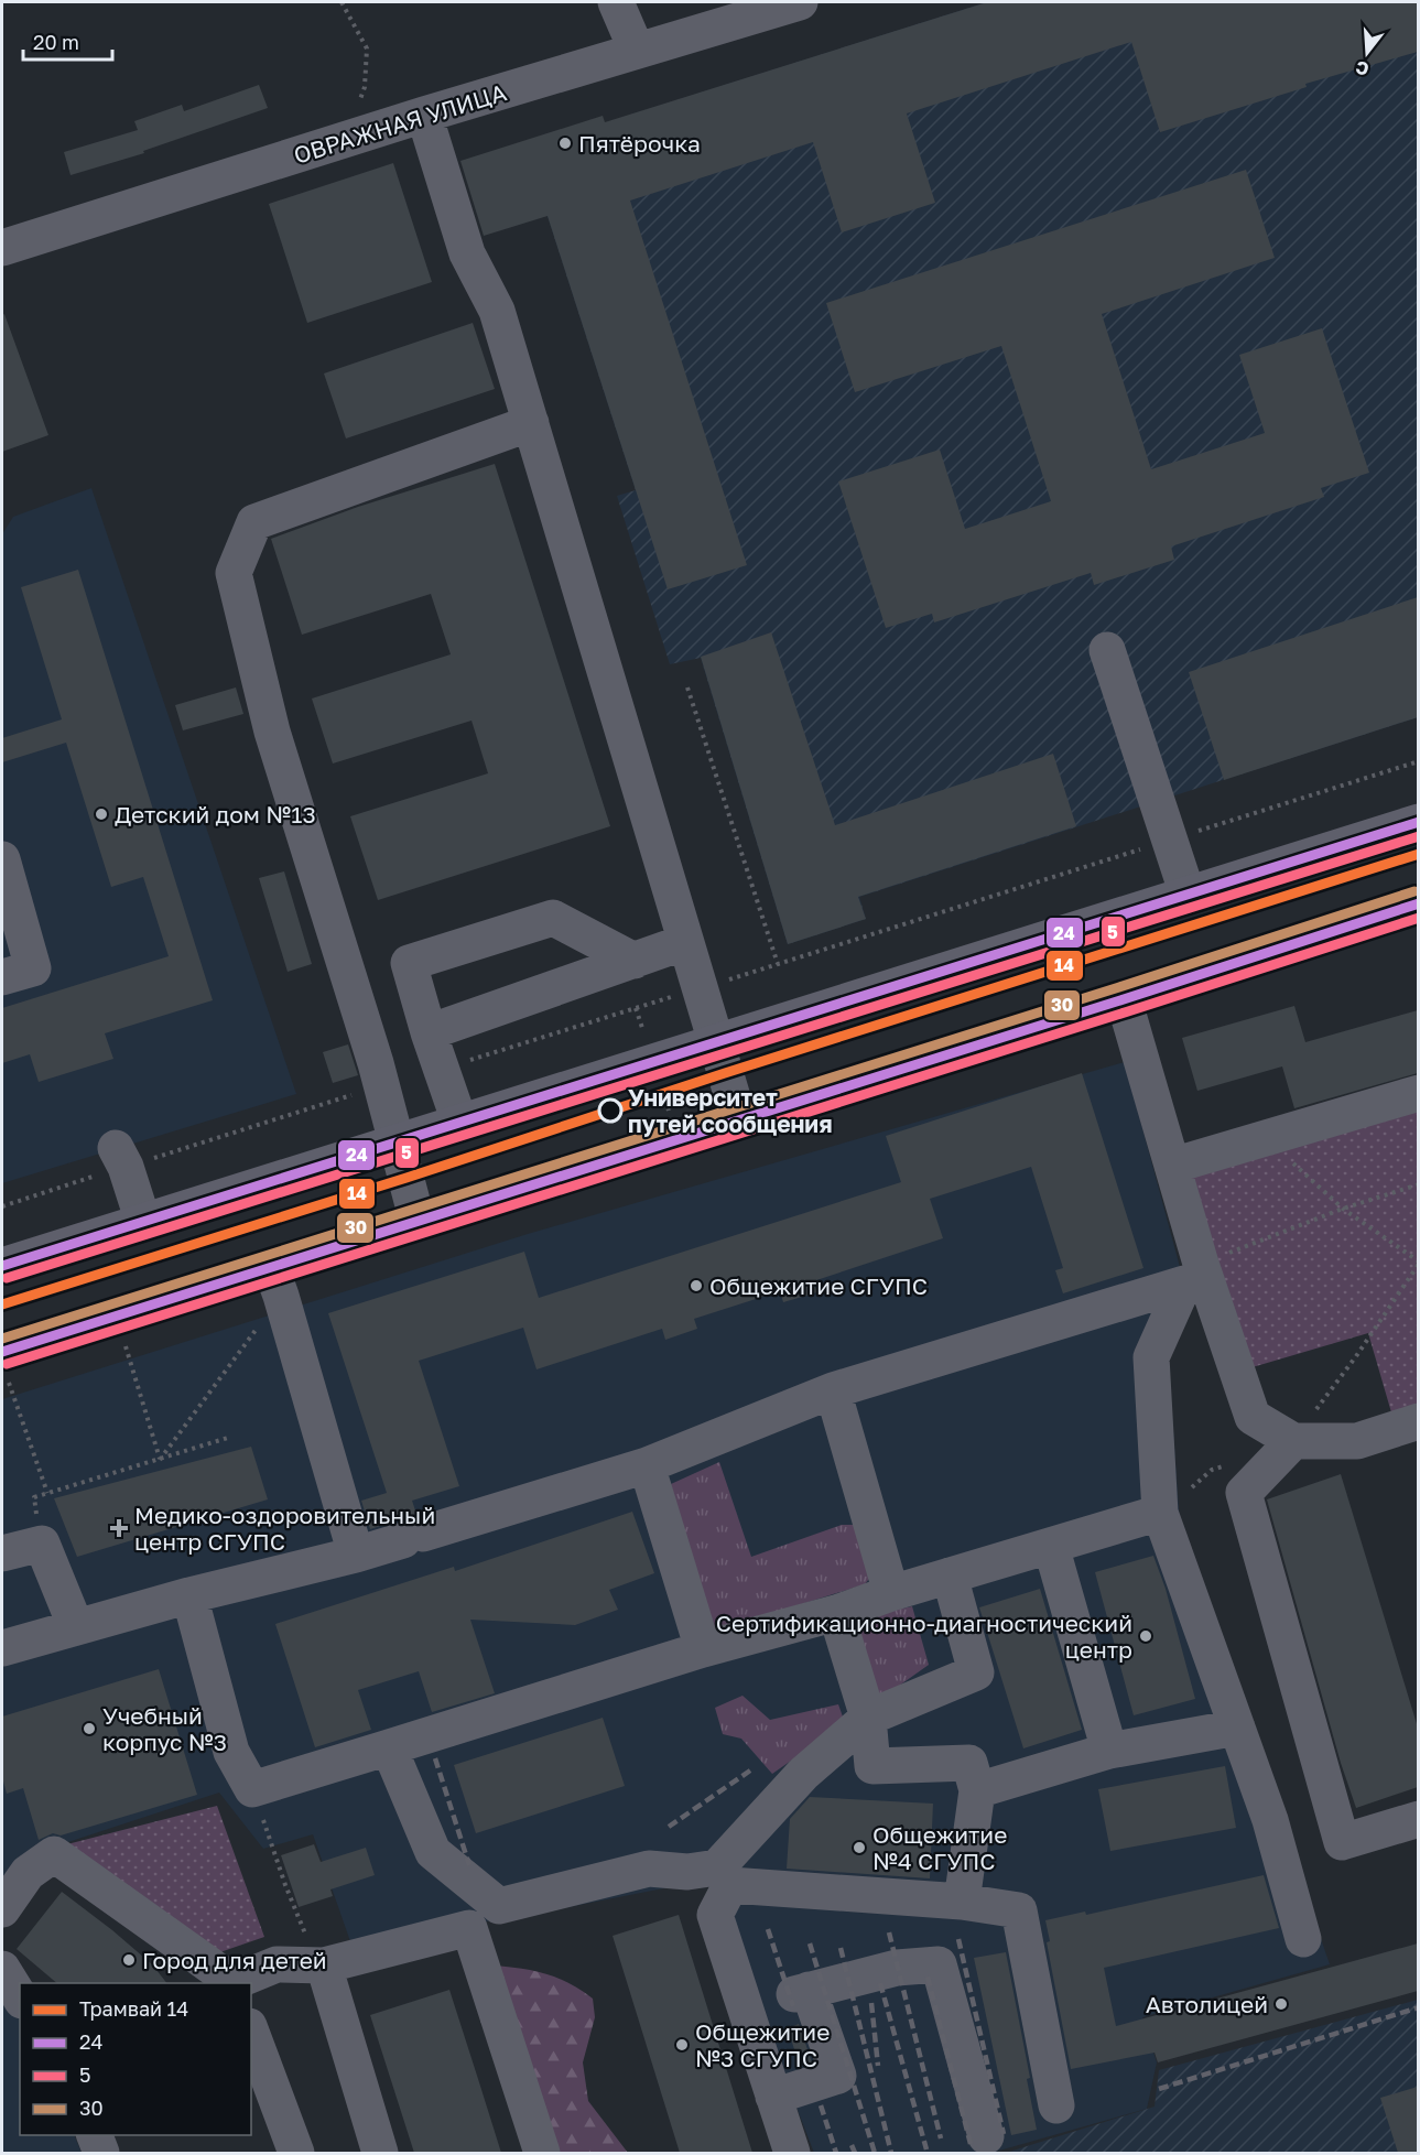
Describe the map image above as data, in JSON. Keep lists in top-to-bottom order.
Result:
{
  "streets": {
    "street": ["ОВРАЖНАЯ УЛИЦА"]
  },
  "places": {
    "other": [
      "Пятёрочка",
      "Детский дом №13",
      "Университет путей сообщения",
      "Общежитие СГУПС",
      "Сертификационно-диагностический центр",
      "Учебный корпус №3",
      "Общежитие №4 СГУПС",
      "Город для детей",
      "Автолицей",
      "Общежитие №3 СГУПС"
    ],
    "health": ["Медико-оздоровительный центр СГУПС"]
  },
  "lines": [
    "transit line 24",
    "transit line 5",
    "tram line 14",
    "transit line 30"
  ],
  "legend": [
    "Трамвай 14",
    "24",
    "5",
    "30"
  ],
  "scale_bar": "20 m",
  "north": "bottom"
}
